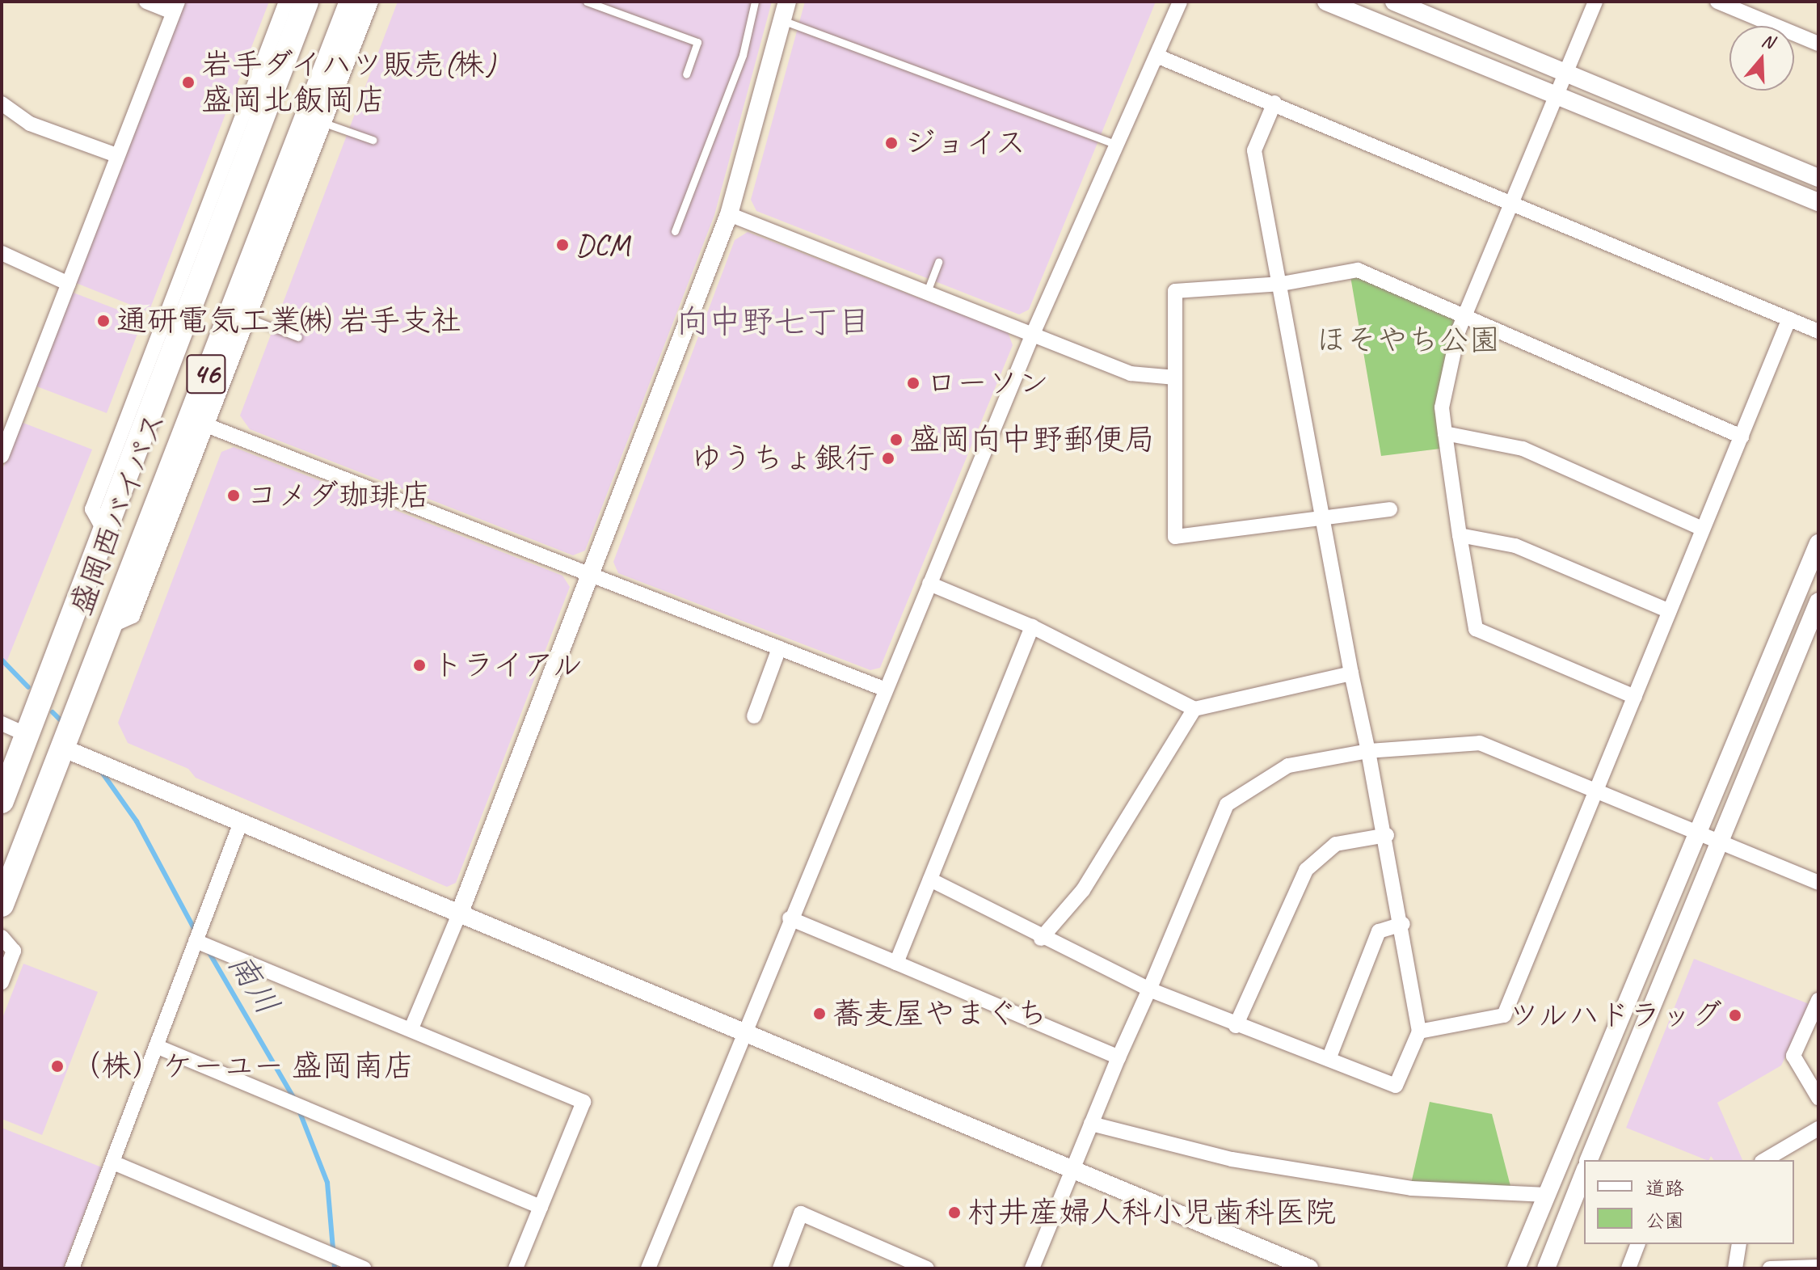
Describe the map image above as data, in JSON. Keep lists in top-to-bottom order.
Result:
{
  "streets": {
    "highway": ["46", "盛岡西バイパス"]
  },
  "districts": ["向中野七丁目"],
  "water": ["南川"],
  "parks": ["ほそやち公園"],
  "places": [
    "岩手ダイハツ販売(株) 盛岡北飯岡店",
    "ジョイス",
    "DCM",
    "通研電気工業㈱ 岩手支社",
    "ローソン",
    "盛岡向中野郵便局",
    "ゆうちょ銀行",
    "コメダ珈琲店",
    "トライアル",
    "蕎麦屋やまぐち",
    "ツルハドラッグ",
    "（株）ケーユー 盛岡南店",
    "村井産婦人科小児歯科医院"
  ],
  "legend": ["道路", "公園"],
  "north": "top"
}
